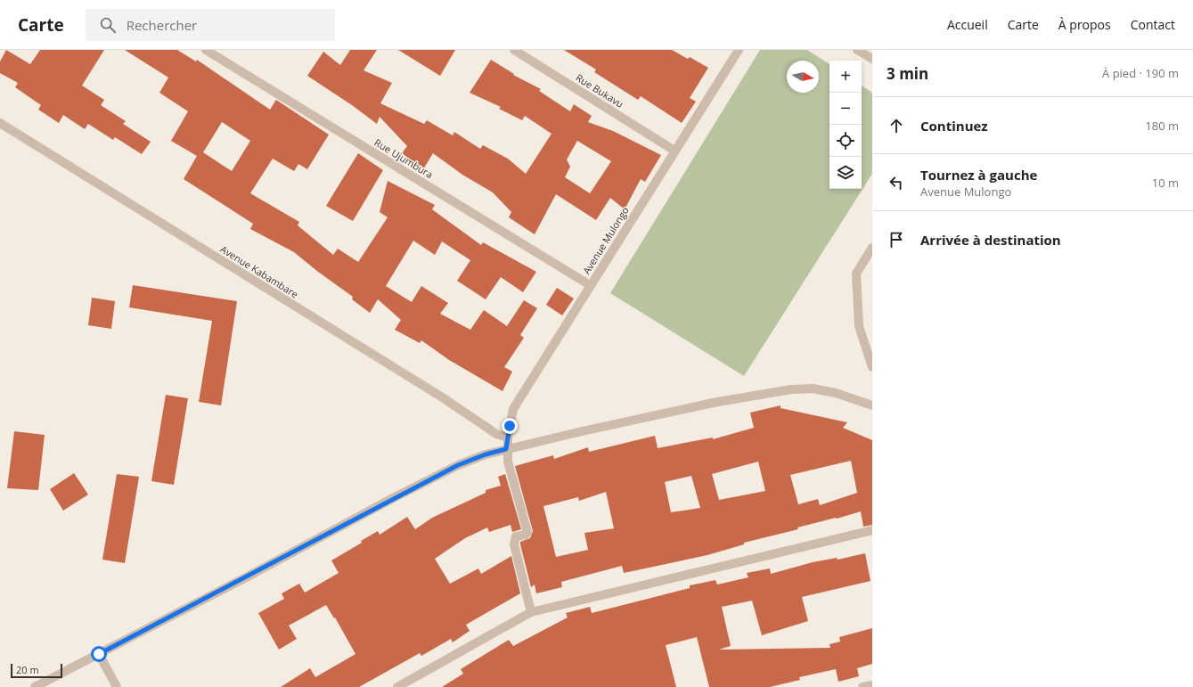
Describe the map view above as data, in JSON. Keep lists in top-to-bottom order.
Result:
{
  "streets": {
    "street": [
      "Rue Bukavu",
      "Rue Ujumbura",
      "Avenue Mulongo",
      "Avenue Kabambare"
    ]
  },
  "crossings": [
    ["Rue Bukavu", "Avenue Mulongo"],
    ["Rue Ujumbura", "Avenue Mulongo"],
    ["Avenue Mulongo", "Avenue Kabambare"]
  ],
  "scale_bar": "20 m",
  "north": "right",
  "page": {
    "header": "Carte",
    "search": "Rechercher",
    "nav": [
      "Accueil",
      "Carte",
      "À propos",
      "Contact"
    ],
    "heading": ["3 min", "À pied · 190 m"],
    "map_buttons": ["+", "−"],
    "list": [
      ["Continuez", "180 m"],
      ["Tournez à gauche", "Avenue Mulongo", "10 m"],
      "Arrivée à destination"
    ],
    "scale": "20 m"
  }
}
